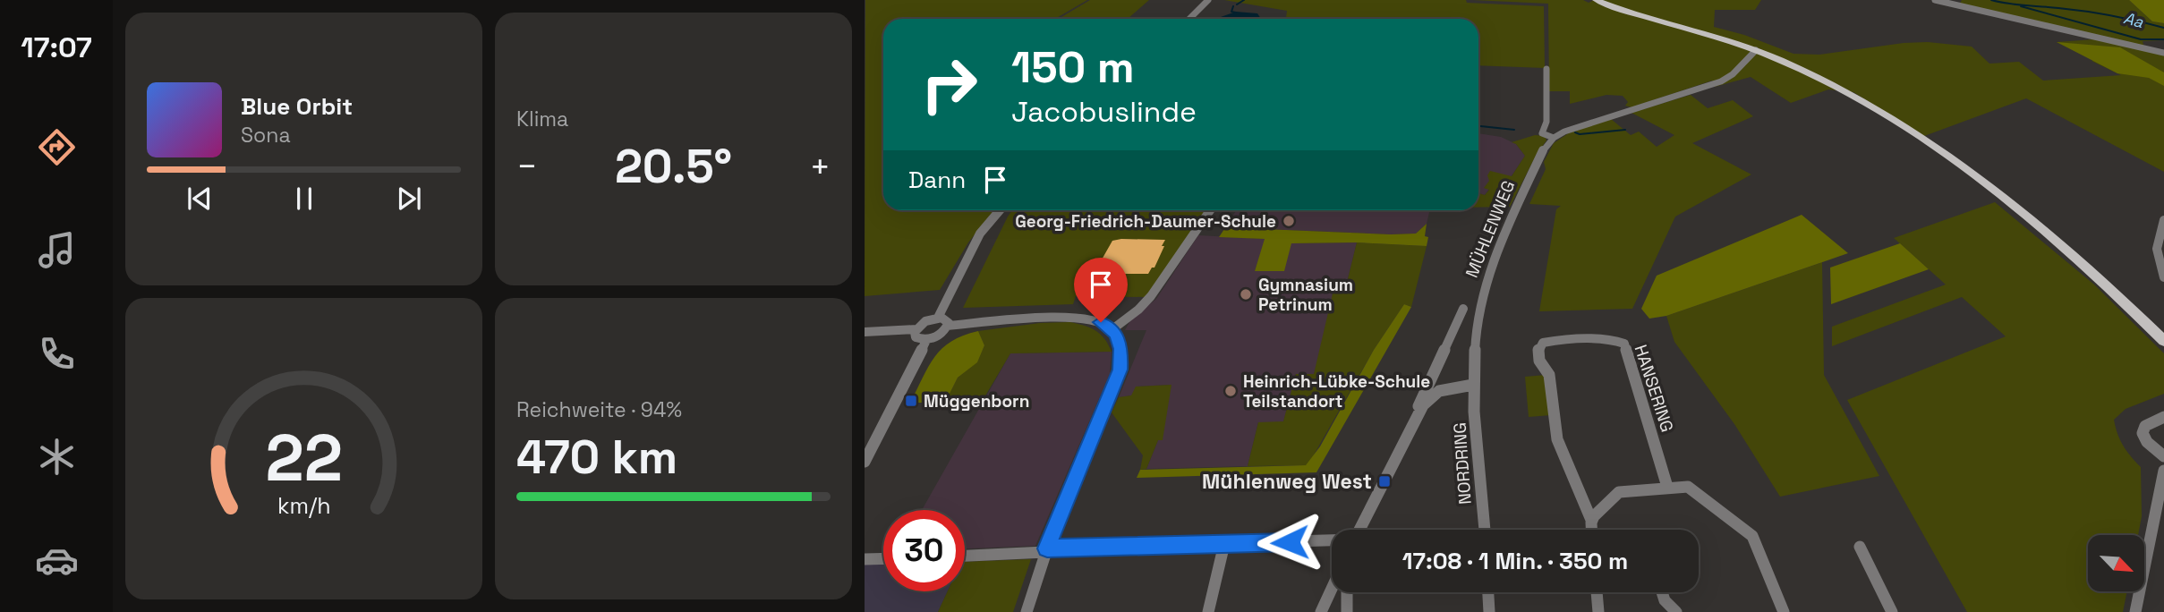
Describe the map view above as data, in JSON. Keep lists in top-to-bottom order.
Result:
{
  "streets": {
    "street": ["MÜHLENWEG", "HANSERING", "NORDRING"]
  },
  "crossings": [
    ["MÜHLENWEG", "NORDRING"]
  ],
  "water": ["Aa"],
  "places": {
    "other": ["Georg-Friedrich-Daumer-Schule", "Gymnasium Petrinum", "Heinrich-Lübke-Schule Teilstandort"],
    "transit": ["Müggenborn", "Mühlenweg West"]
  },
  "north": "bottom right",
  "page": {
    "tabs": "17:07",
    "tile": [
      "Klima",
      ["Reichweite · 94%", "470 km"]
    ],
    "turn": ["150 m", "Jacobuslinde"],
    "song": ["Blue Orbit", "Sona"],
    "heat": ["−", "20.5°", "+"],
    "then": "Dann",
    "limit": "30",
    "trip": "17:08 · 1 Min. · 350 m",
    "gauge": ["22", "km/h"]
  }
}
